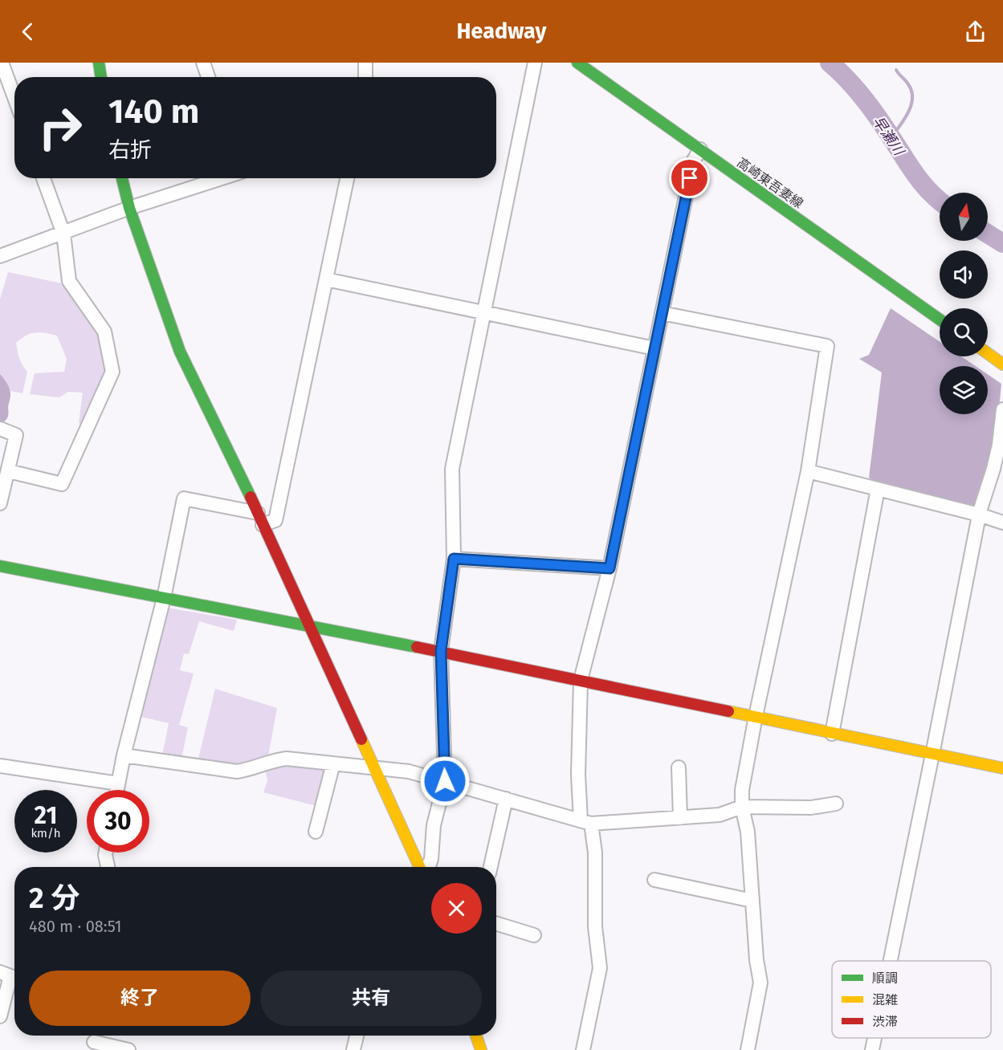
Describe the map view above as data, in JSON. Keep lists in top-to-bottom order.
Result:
{
  "streets": {
    "street": ["高崎東吾妻線"]
  },
  "water": ["早瀬川"],
  "legend": ["順調", "混雑", "渋滞"],
  "north": "top",
  "page": {
    "header": "Headway",
    "turn": ["140 m", "右折"],
    "speed": "21 km/h",
    "limit": "30",
    "heading": ["2 分", "480 m · 08:51"],
    "buttons": ["終了", "共有"]
  }
}
